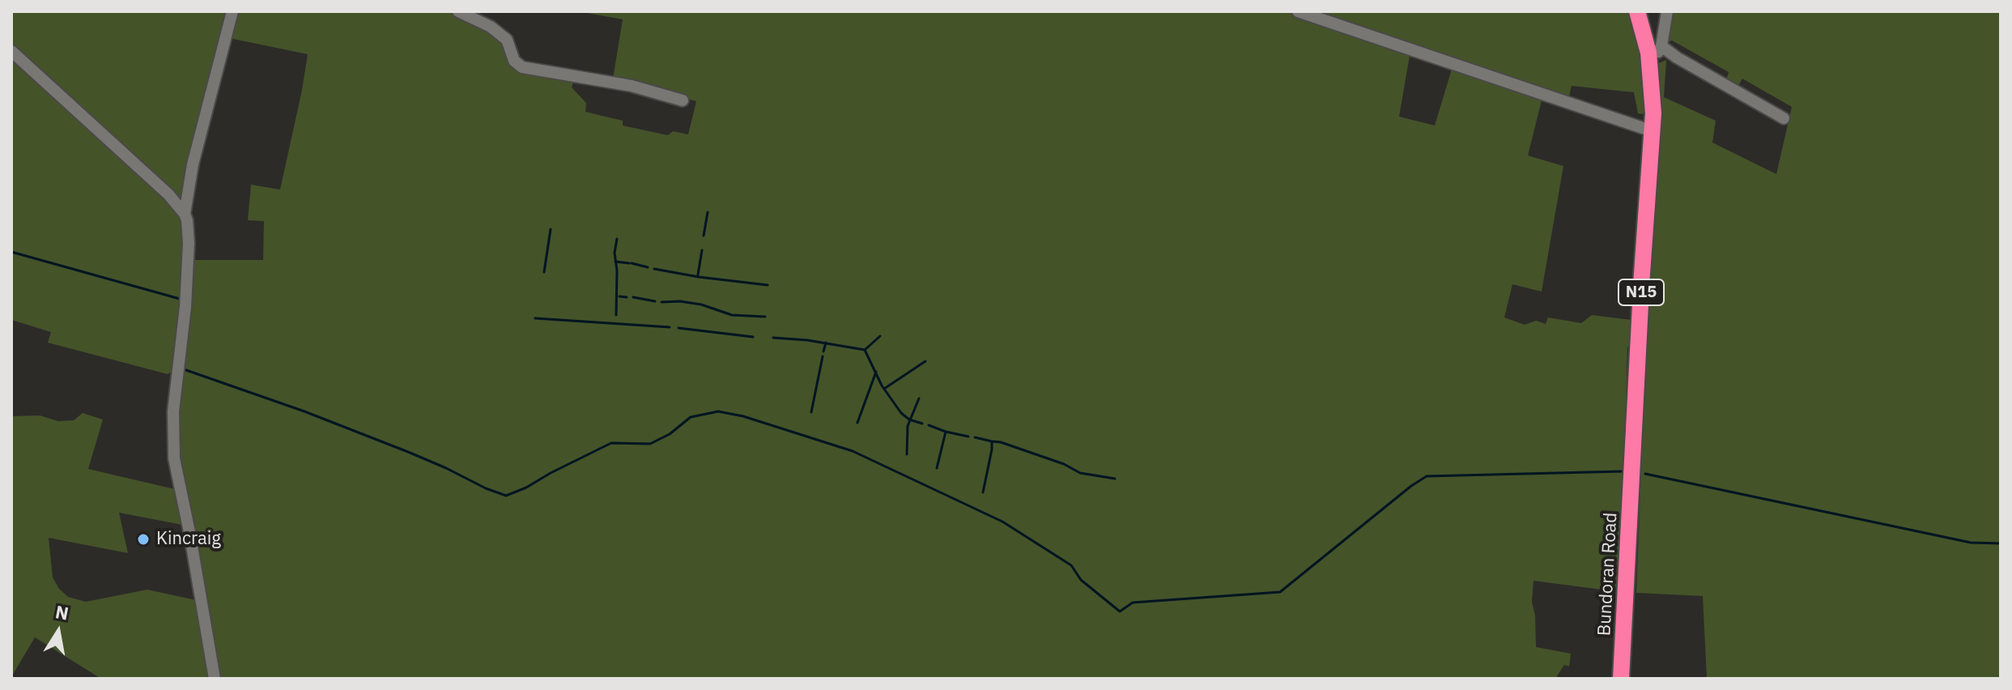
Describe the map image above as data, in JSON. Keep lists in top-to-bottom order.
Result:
{
  "streets": {
    "highway": ["N15", "Bundoran Road"]
  },
  "crossings": [
    ["N15", "Bundoran Road"]
  ],
  "places": ["Kincraig"],
  "north": "top"
}
